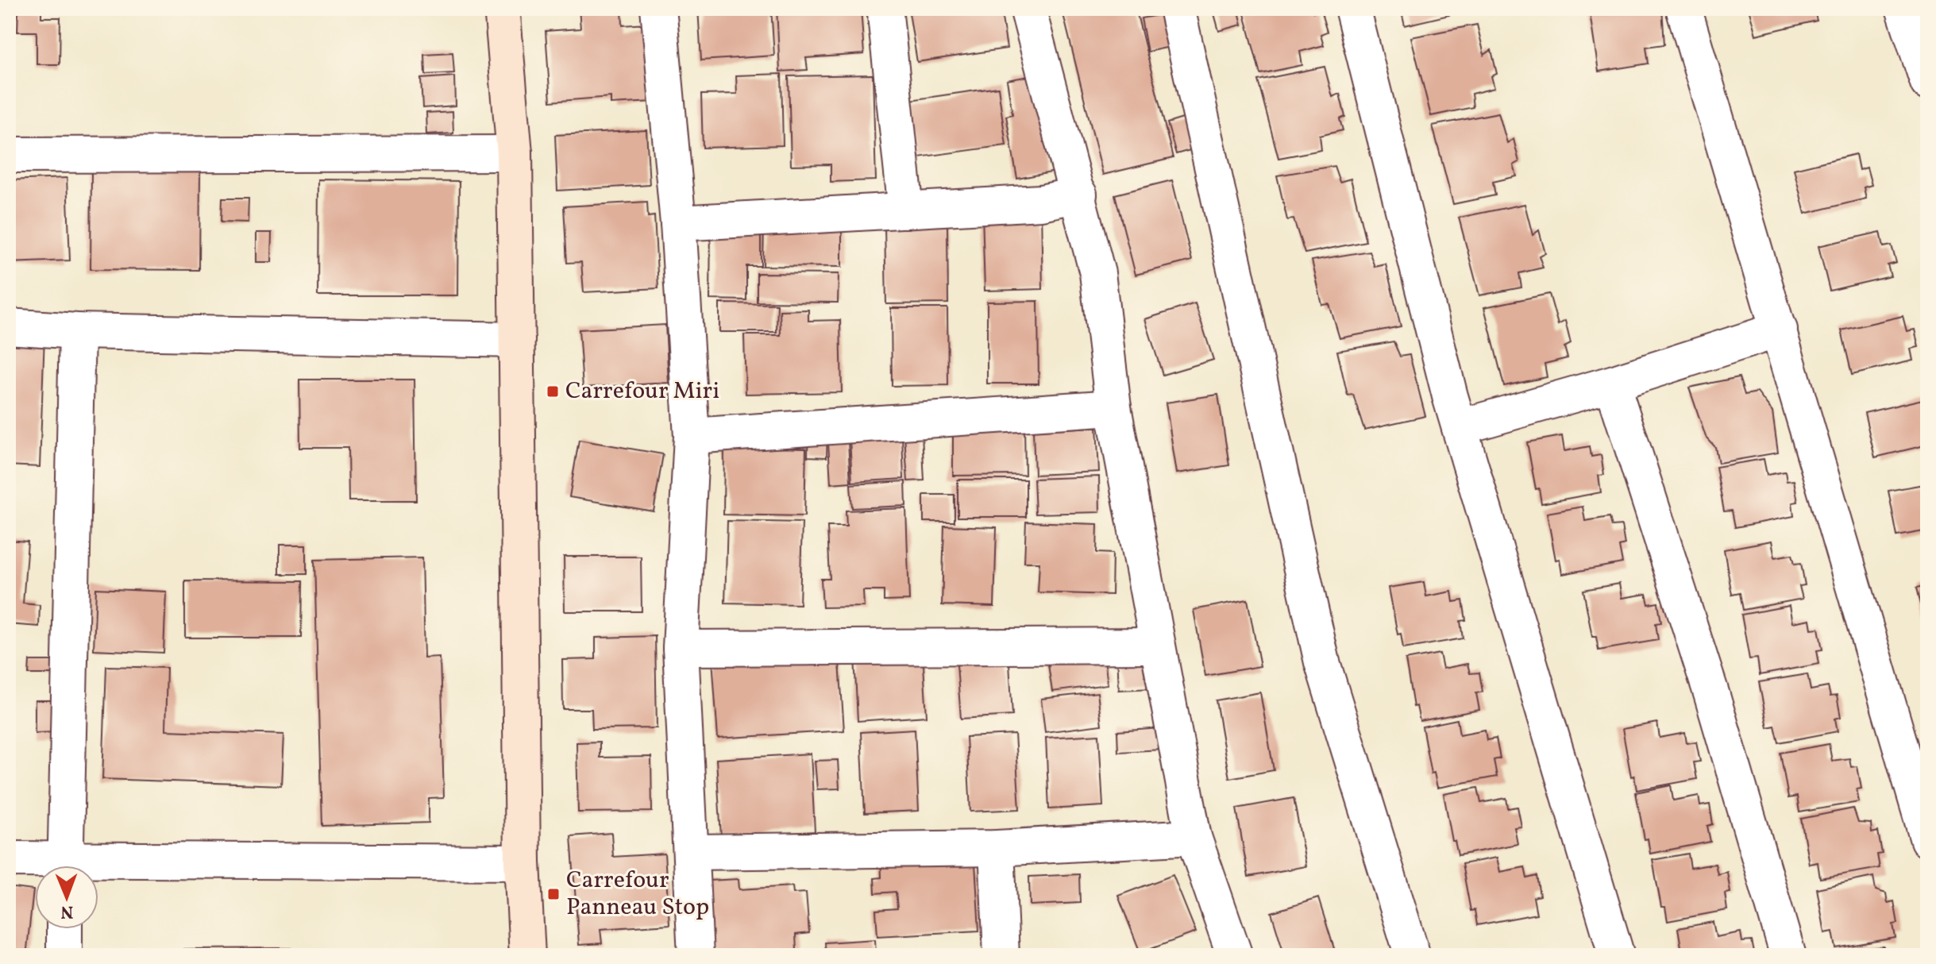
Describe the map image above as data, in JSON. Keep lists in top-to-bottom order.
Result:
{
  "places": {
    "transit": ["Carrefour Miri", "Carrefour Panneau Stop"]
  },
  "north": "bottom"
}
